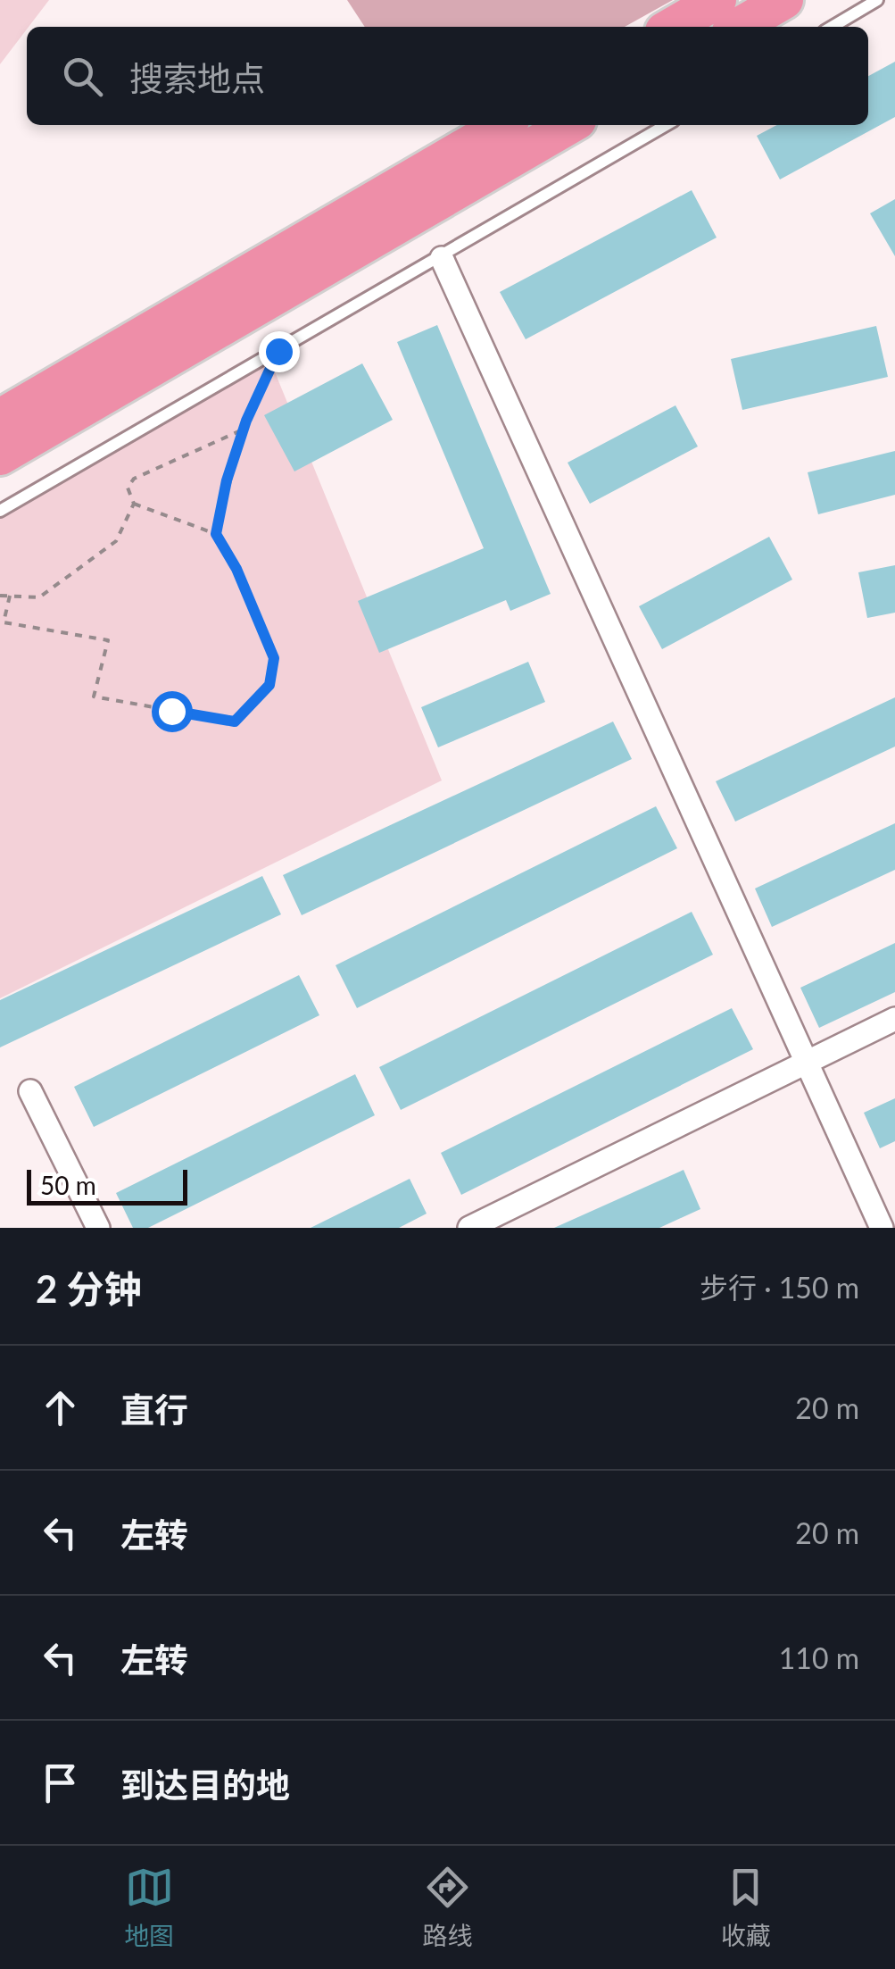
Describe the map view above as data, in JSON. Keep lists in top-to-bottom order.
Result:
{
  "scale_bar": "50 m",
  "page": {
    "search": "搜索地点",
    "scale": "50 m",
    "heading": ["2 分钟", "步行 · 150 m"],
    "list": [
      ["直行", "20 m"],
      ["左转", "20 m"],
      ["左转", "110 m"],
      "到达目的地"
    ],
    "nav": ["地图", "路线", "收藏"]
  }
}
